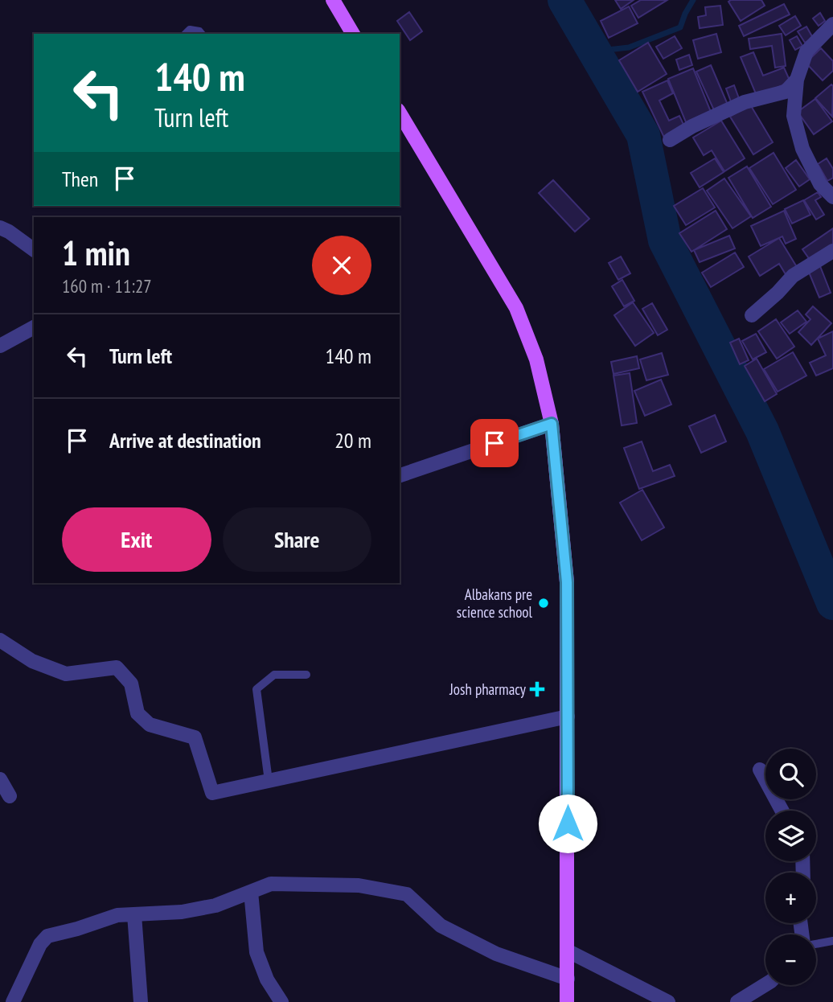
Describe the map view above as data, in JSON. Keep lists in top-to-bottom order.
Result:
{
  "places": {
    "other": ["Albakans pre science school"],
    "health": ["Josh pharmacy"]
  },
  "page": {
    "turn": ["140 m", "Turn left"],
    "then": "Then",
    "heading": ["1 min", "160 m · 11:27"],
    "list": [
      {
        "name": "Turn left",
        "value": "140 m"
      },
      {
        "name": "Arrive at destination",
        "value": "20 m"
      }
    ],
    "buttons": ["Exit", "Share"],
    "map_buttons": ["+", "−"]
  }
}
